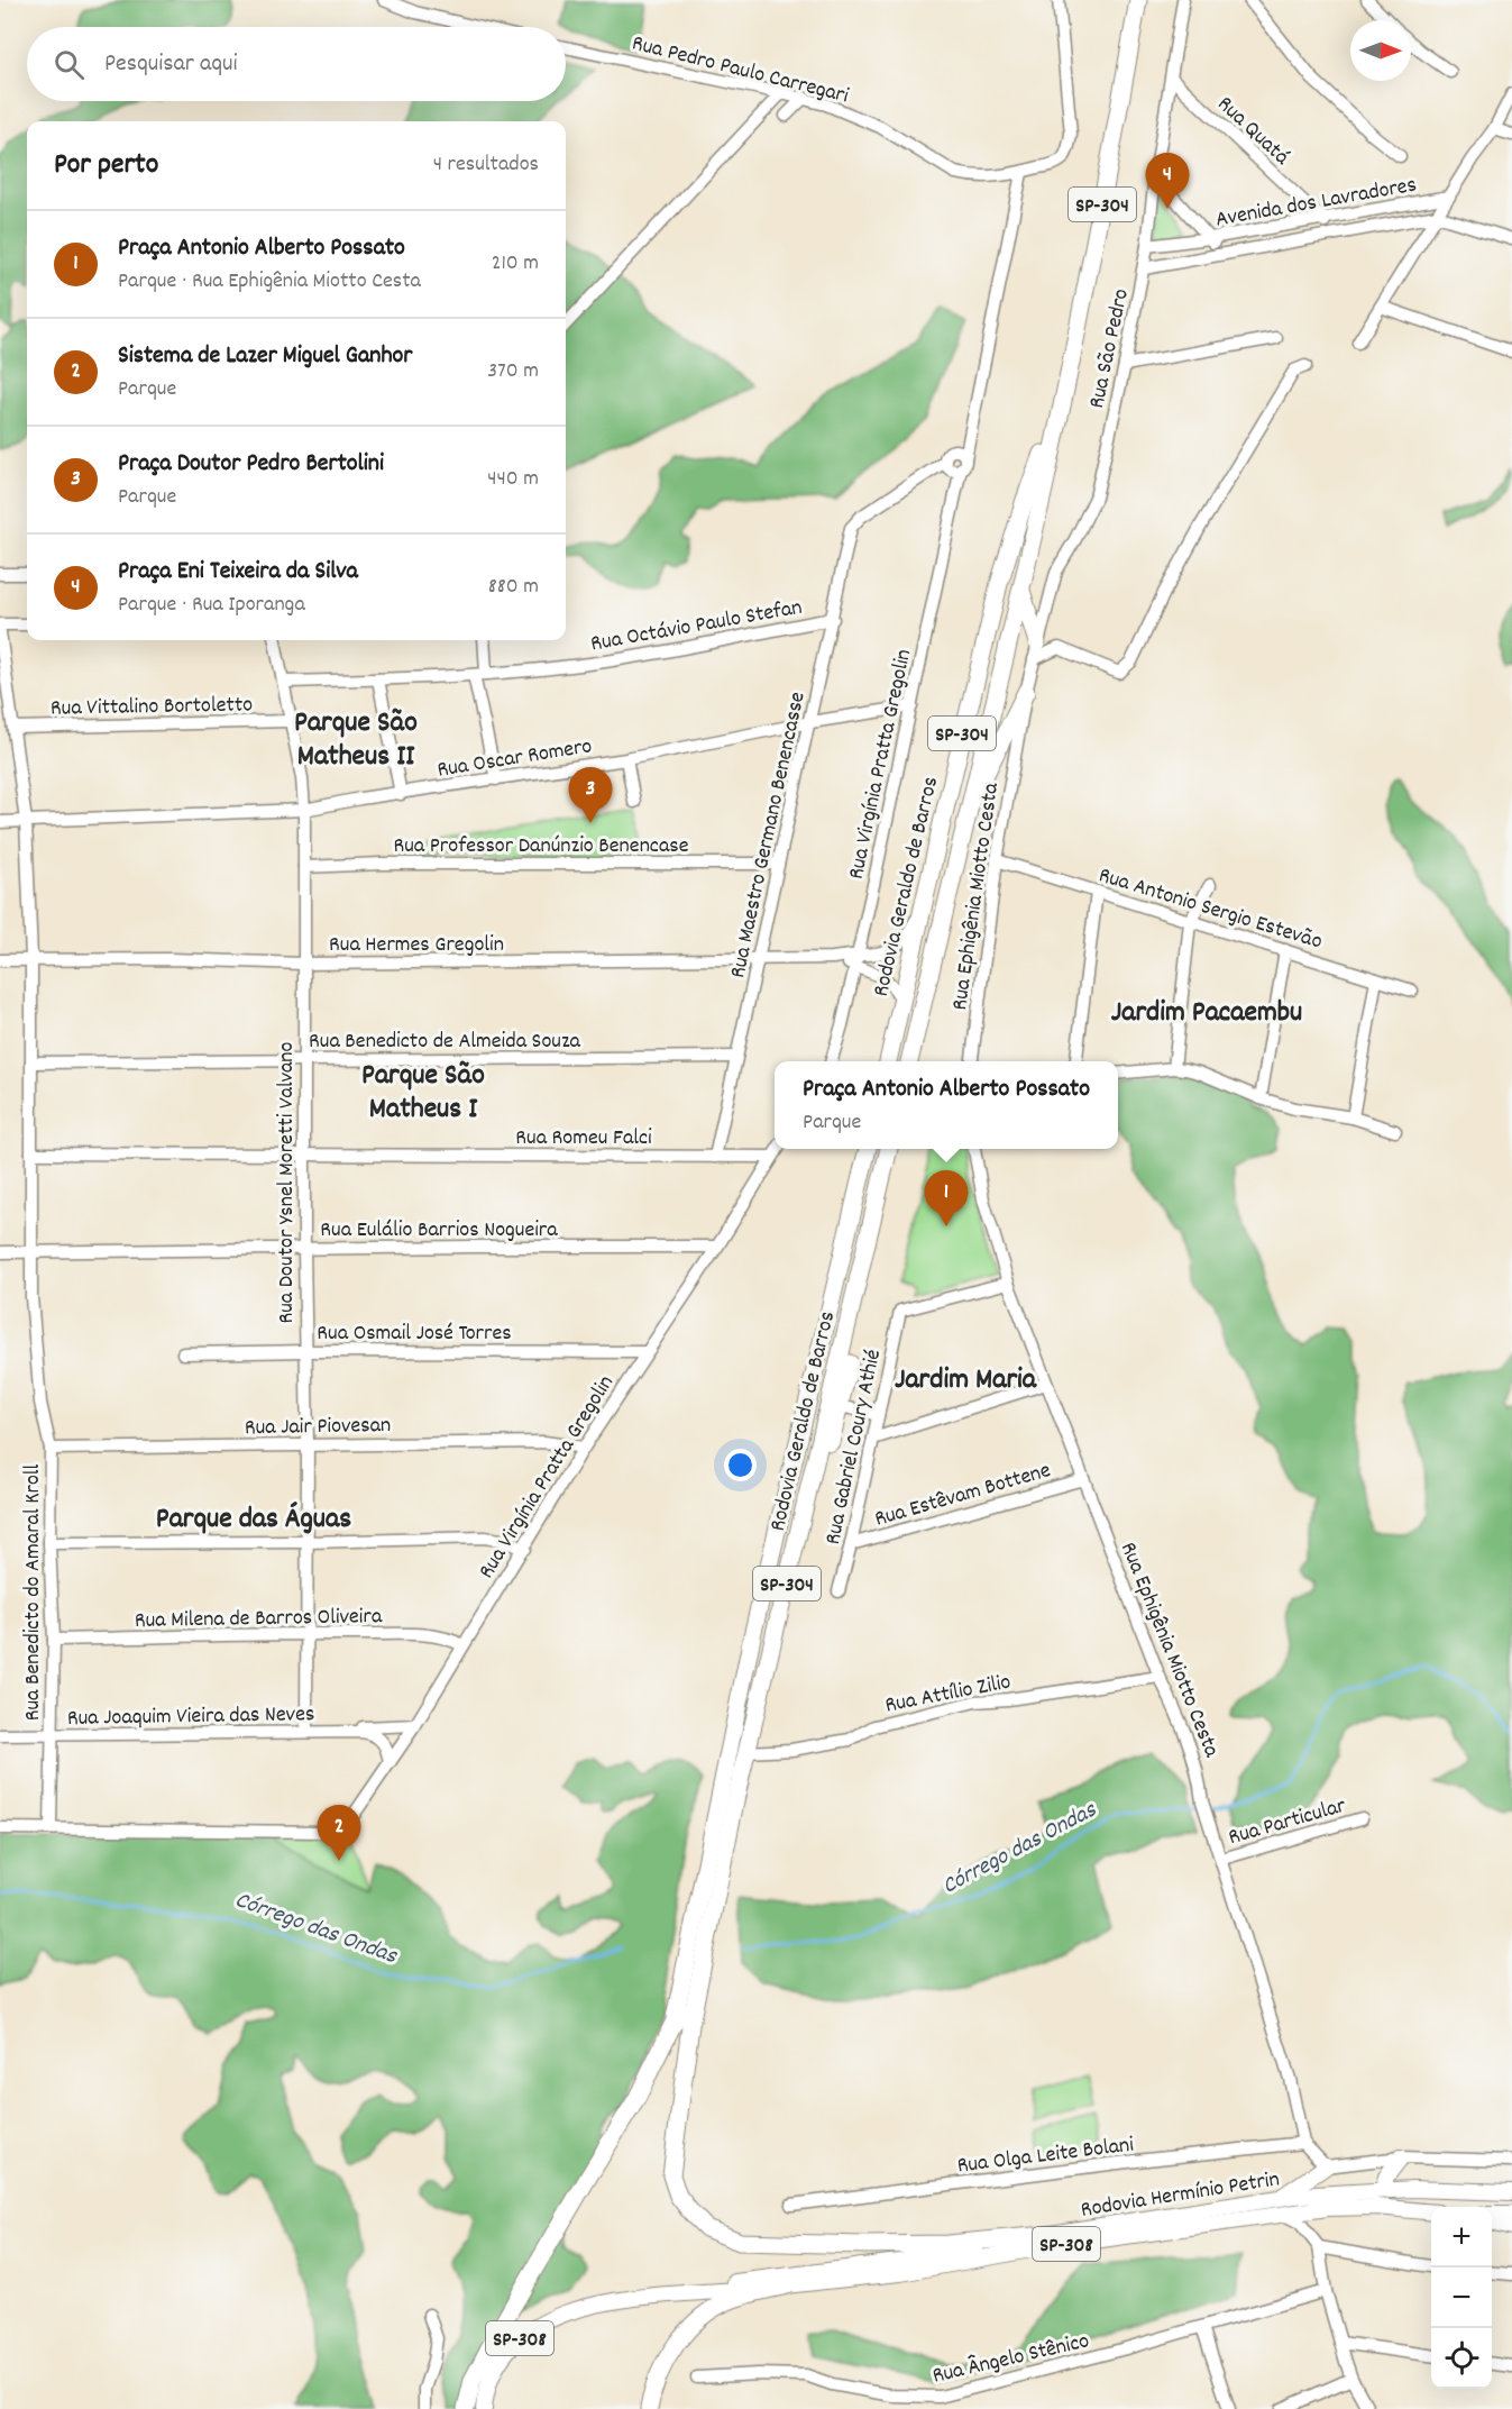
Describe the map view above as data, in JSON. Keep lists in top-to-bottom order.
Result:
{
  "streets": {
    "highway": ["SP-304", "Rodovia Geraldo de Barros"],
    "main road": ["Rodovia Hermínio Petrin", "SP-308"],
    "street": [
      "Rua Pedro Paulo Carregari",
      "Rua Quatá",
      "Avenida dos Lavradores",
      "Rua São Pedro",
      "Rua Octávio Paulo Stefan",
      "Rua Vittalino Bortoletto",
      "Rua Oscar Romero",
      "Rua Virgínia Pratta Gregolin",
      "Rua Maestro Germano Benencasse",
      "Rua Professor Danúnzio Benencase",
      "Rua Ephigênia Miotto Cesta",
      "Rua Antonio Sergio Estevão",
      "Rua Hermes Gregolin",
      "Rua Benedicto de Almeida Souza",
      "Rua Romeu Falci",
      "Rua Doutor Ysnel Moretti Valvano",
      "Rua Eulálio Barrios Nogueira",
      "Rua Osmail José Torres",
      "Rua Jair Piovesan",
      "Rua Gabriel Coury Athié",
      "Rua Estêvam Bottene",
      "Rua Benedicto do Amaral Kroll",
      "Rua Milena de Barros Oliveira",
      "Rua Attílio Zilio",
      "Rua Joaquim Vieira das Neves",
      "Rua Particular",
      "Rua Olga Leite Bolani",
      "Rua Ângelo Stênico"
    ]
  },
  "crossings": [
    ["Rua Pedro Paulo Carregari", "Rua Virgínia Pratta Gregolin"],
    ["Rua Quatá", "Avenida dos Lavradores"],
    ["Rua Quatá", "Rua São Pedro"],
    ["Avenida dos Lavradores", "Rua São Pedro"],
    ["Rua São Pedro", "Rua Ephigênia Miotto Cesta"],
    ["Rua Octávio Paulo Stefan", "Rua Maestro Germano Benencasse"],
    ["Rua Octávio Paulo Stefan", "Rua Doutor Ysnel Moretti Valvano"],
    ["Rua Vittalino Bortoletto", "Rua Doutor Ysnel Moretti Valvano"],
    ["Rua Vittalino Bortoletto", "Rua Benedicto do Amaral Kroll"],
    ["Rua Oscar Romero", "Rua Virgínia Pratta Gregolin"],
    ["Rua Oscar Romero", "Rua Maestro Germano Benencasse"],
    ["Rua Oscar Romero", "Rua Doutor Ysnel Moretti Valvano"],
    ["Rua Oscar Romero", "Rua Benedicto do Amaral Kroll"],
    ["Rua Virgínia Pratta Gregolin", "Rua Maestro Germano Benencasse"],
    ["Rua Virgínia Pratta Gregolin", "Rua Hermes Gregolin"],
    ["Rua Virgínia Pratta Gregolin", "Rua Romeu Falci"],
    ["Rua Virgínia Pratta Gregolin", "Rua Eulálio Barrios Nogueira"],
    ["Rua Virgínia Pratta Gregolin", "Rua Osmail José Torres"],
    ["Rua Virgínia Pratta Gregolin", "Rua Jair Piovesan"],
    ["Rua Virgínia Pratta Gregolin", "Rua Benedicto do Amaral Kroll"],
    ["Rua Virgínia Pratta Gregolin", "Rua Milena de Barros Oliveira"],
    ["Rua Virgínia Pratta Gregolin", "Rua Joaquim Vieira das Neves"],
    ["Rua Maestro Germano Benencasse", "Rua Professor Danúnzio Benencase"],
    ["Rua Maestro Germano Benencasse", "Rua Hermes Gregolin"],
    ["Rua Maestro Germano Benencasse", "Rua Benedicto de Almeida Souza"],
    ["Rua Maestro Germano Benencasse", "Rua Romeu Falci"],
    ["Rua Professor Danúnzio Benencase", "Rua Doutor Ysnel Moretti Valvano"],
    ["Rodovia Geraldo de Barros", "Rua Attílio Zilio"],
    ["Rodovia Geraldo de Barros", "Rodovia Hermínio Petrin"],
    ["Rua Ephigênia Miotto Cesta", "Rua Antonio Sergio Estevão"],
    ["Rua Ephigênia Miotto Cesta", "Rua Gabriel Coury Athié"],
    ["Rua Ephigênia Miotto Cesta", "Rua Estêvam Bottene"],
    ["Rua Ephigênia Miotto Cesta", "Rua Attílio Zilio"],
    ["Rua Ephigênia Miotto Cesta", "Rua Particular"],
    ["Rua Ephigênia Miotto Cesta", "Rua Olga Leite Bolani"],
    ["Rua Hermes Gregolin", "Rua Doutor Ysnel Moretti Valvano"],
    ["Rua Hermes Gregolin", "Rua Benedicto do Amaral Kroll"],
    ["Rua Benedicto de Almeida Souza", "Rua Doutor Ysnel Moretti Valvano"],
    ["Rua Benedicto de Almeida Souza", "Rua Benedicto do Amaral Kroll"],
    ["Rua Romeu Falci", "Rua Doutor Ysnel Moretti Valvano"],
    ["Rua Romeu Falci", "Rua Benedicto do Amaral Kroll"],
    ["Rua Doutor Ysnel Moretti Valvano", "Rua Eulálio Barrios Nogueira"],
    ["Rua Doutor Ysnel Moretti Valvano", "Rua Osmail José Torres"],
    ["Rua Doutor Ysnel Moretti Valvano", "Rua Jair Piovesan"],
    ["Rua Doutor Ysnel Moretti Valvano", "Rua Milena de Barros Oliveira"],
    ["Rua Doutor Ysnel Moretti Valvano", "Rua Joaquim Vieira das Neves"],
    ["Rua Eulálio Barrios Nogueira", "Rua Benedicto do Amaral Kroll"],
    ["Rua Jair Piovesan", "Rua Benedicto do Amaral Kroll"],
    ["Rua Gabriel Coury Athié", "Rua Estêvam Bottene"],
    ["Rua Benedicto do Amaral Kroll", "Rua Milena de Barros Oliveira"],
    ["Rua Benedicto do Amaral Kroll", "Rua Joaquim Vieira das Neves"]
  ],
  "districts": [
    "Parque São Matheus II",
    "Jardim Pacaembu",
    "Parque São Matheus I",
    "Jardim Maria",
    "Parque das Águas"
  ],
  "water": ["Córrego das Ondas"],
  "north": "right",
  "page": {
    "search": "Pesquisar aqui",
    "heading": ["Por perto", "4 resultados"],
    "pins": [
      "4",
      "3",
      "1",
      "2"
    ],
    "list": [
      {
        "mark": "1",
        "name": "Praça Antonio Alberto Possato",
        "note": "Parque · Rua Ephigênia Miotto Cesta",
        "value": "210 m"
      },
      {
        "mark": "2",
        "name": "Sistema de Lazer Miguel Ganhor",
        "note": "Parque",
        "value": "370 m"
      },
      {
        "mark": "3",
        "name": "Praça Doutor Pedro Bertolini",
        "note": "Parque",
        "value": "440 m"
      },
      {
        "mark": "4",
        "name": "Praça Eni Teixeira da Silva",
        "note": "Parque · Rua Iporanga",
        "value": "880 m"
      }
    ],
    "popup": ["Praça Antonio Alberto Possato", "Parque"],
    "map_buttons": ["+", "−"]
  }
}
